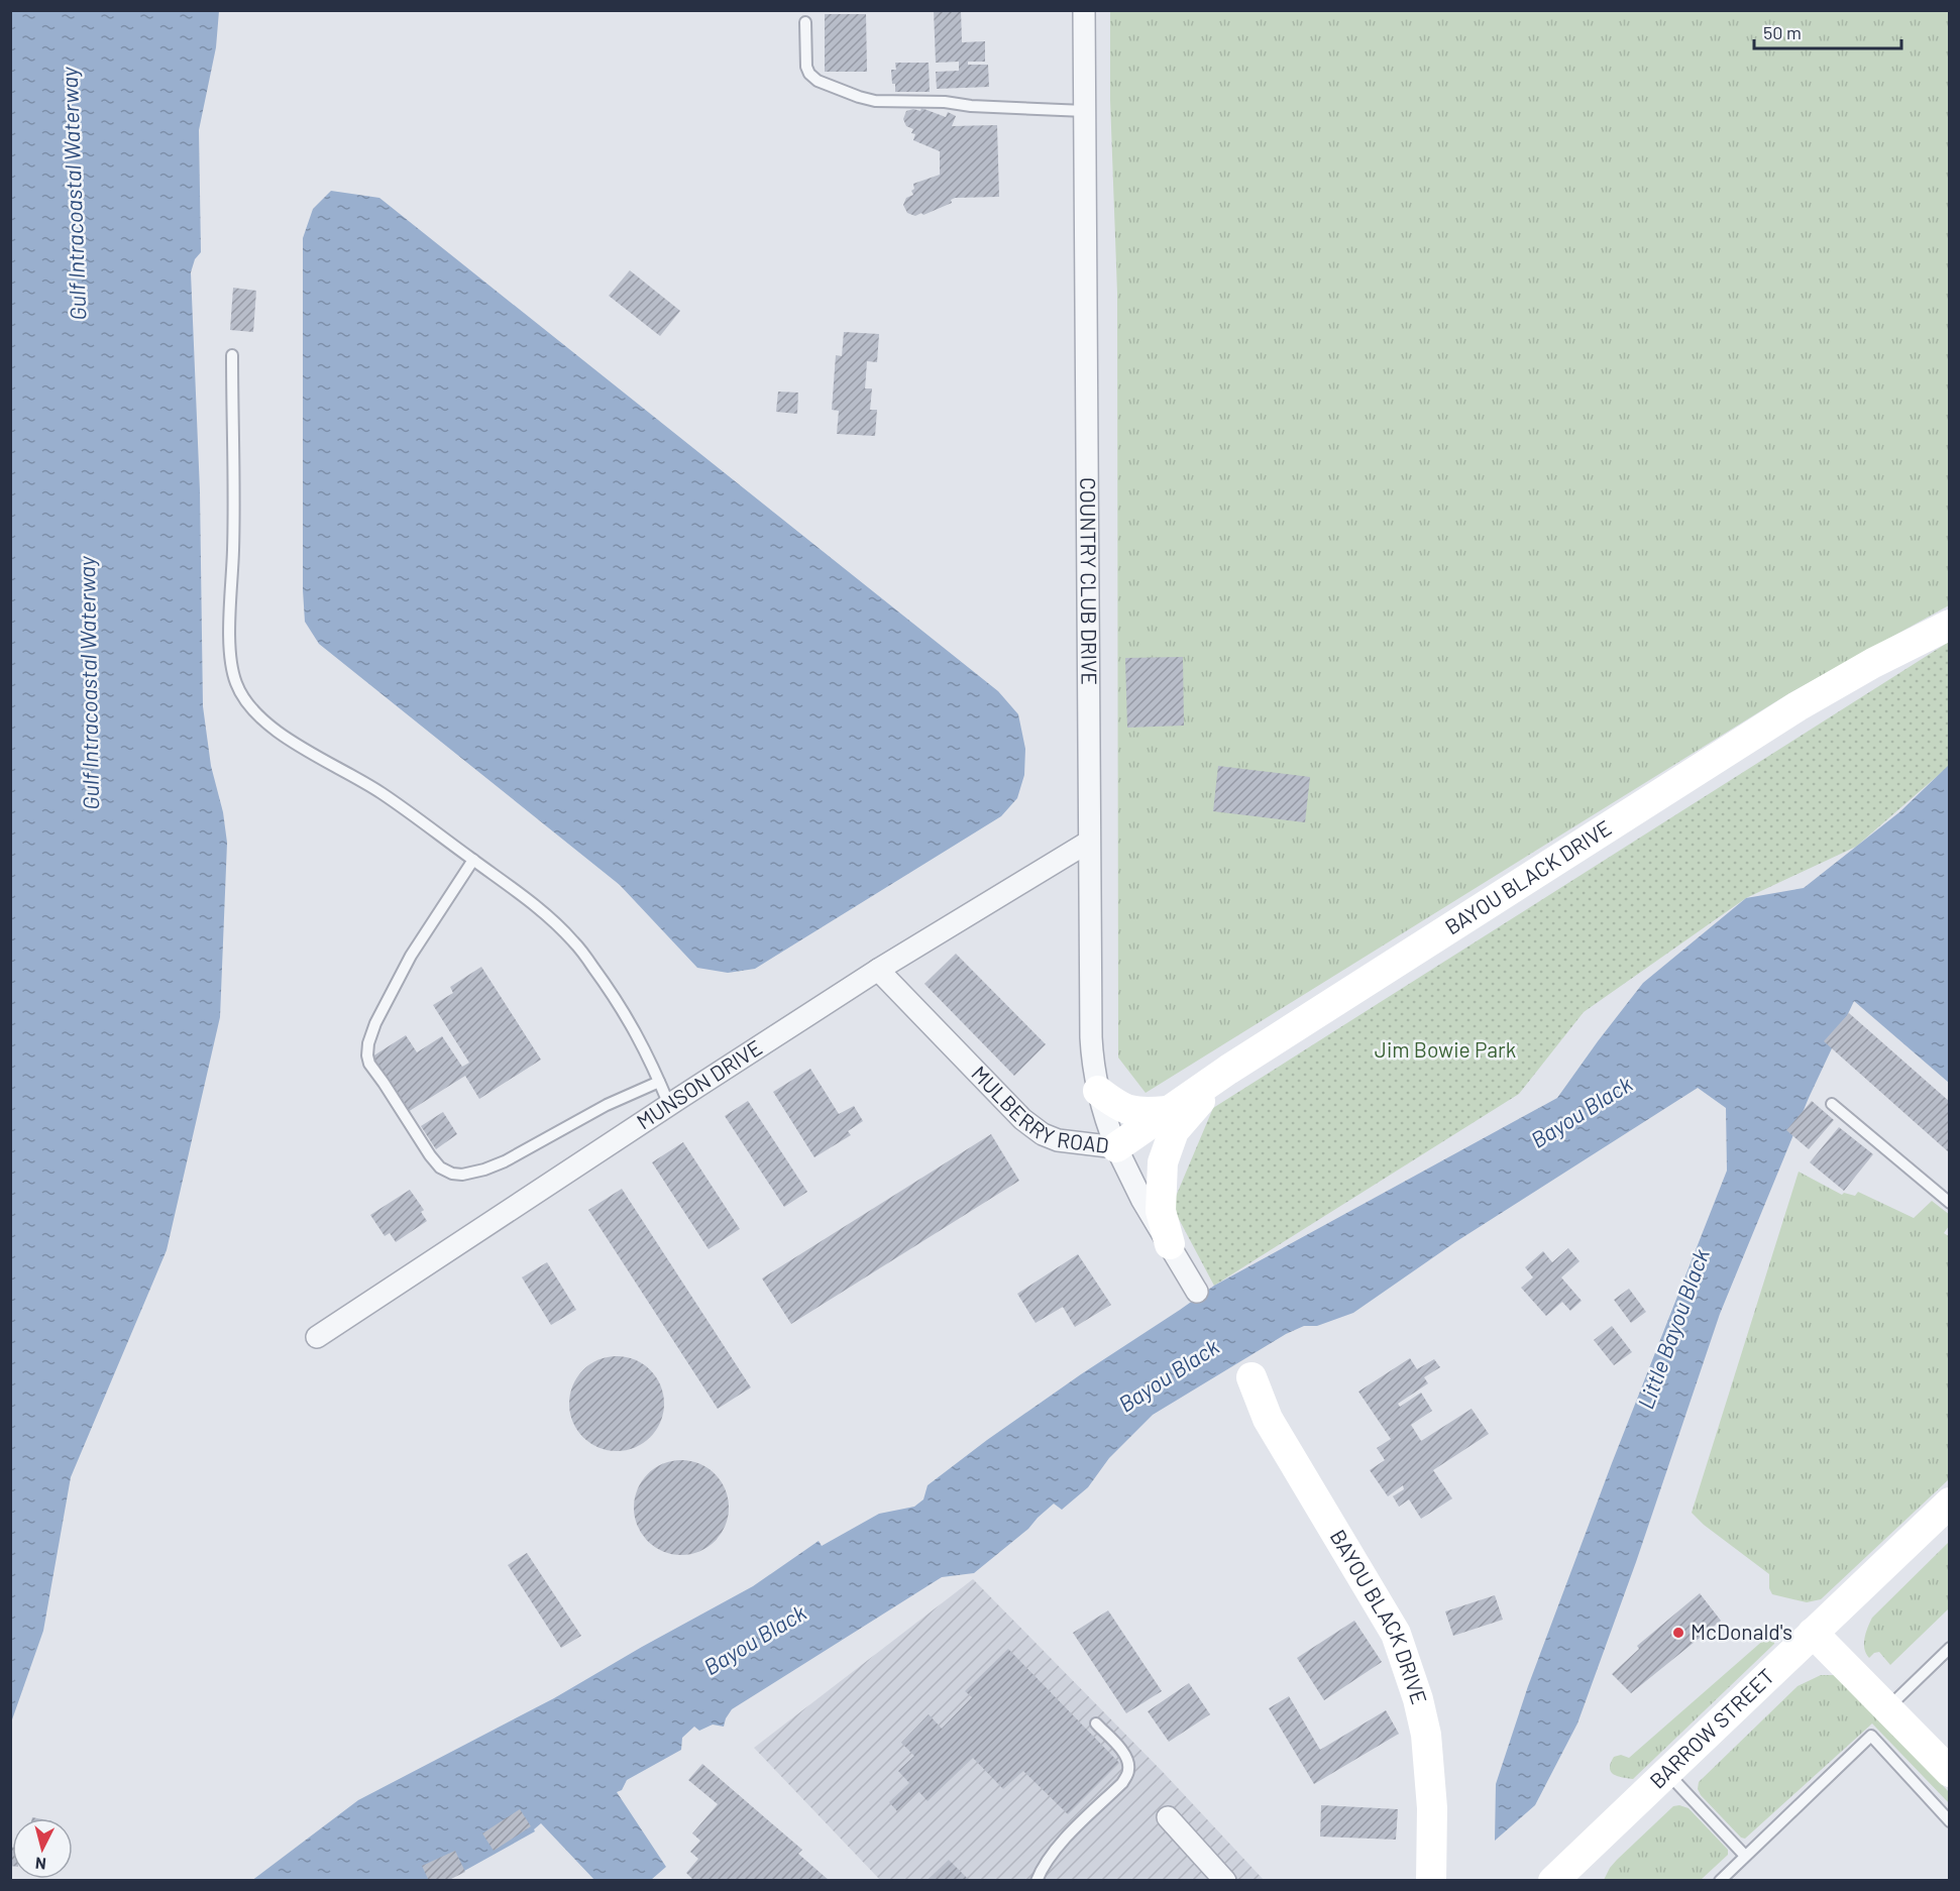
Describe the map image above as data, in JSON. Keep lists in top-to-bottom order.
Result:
{
  "streets": {
    "street": [
      "COUNTRY CLUB DRIVE",
      "BAYOU BLACK DRIVE",
      "MUNSON DRIVE",
      "MULBERRY ROAD",
      "BARROW STREET"
    ]
  },
  "crossings": [
    ["COUNTRY CLUB DRIVE", "BAYOU BLACK DRIVE"],
    ["COUNTRY CLUB DRIVE", "MUNSON DRIVE"],
    ["COUNTRY CLUB DRIVE", "MULBERRY ROAD"],
    ["BAYOU BLACK DRIVE", "MULBERRY ROAD"],
    ["MUNSON DRIVE", "MULBERRY ROAD"]
  ],
  "water": ["Gulf Intracoastal Waterway", "Bayou Black", "Little Bayou Black"],
  "parks": ["Jim Bowie Park"],
  "places": ["McDonald's"],
  "scale_bar": "50 m",
  "north": "bottom"
}
